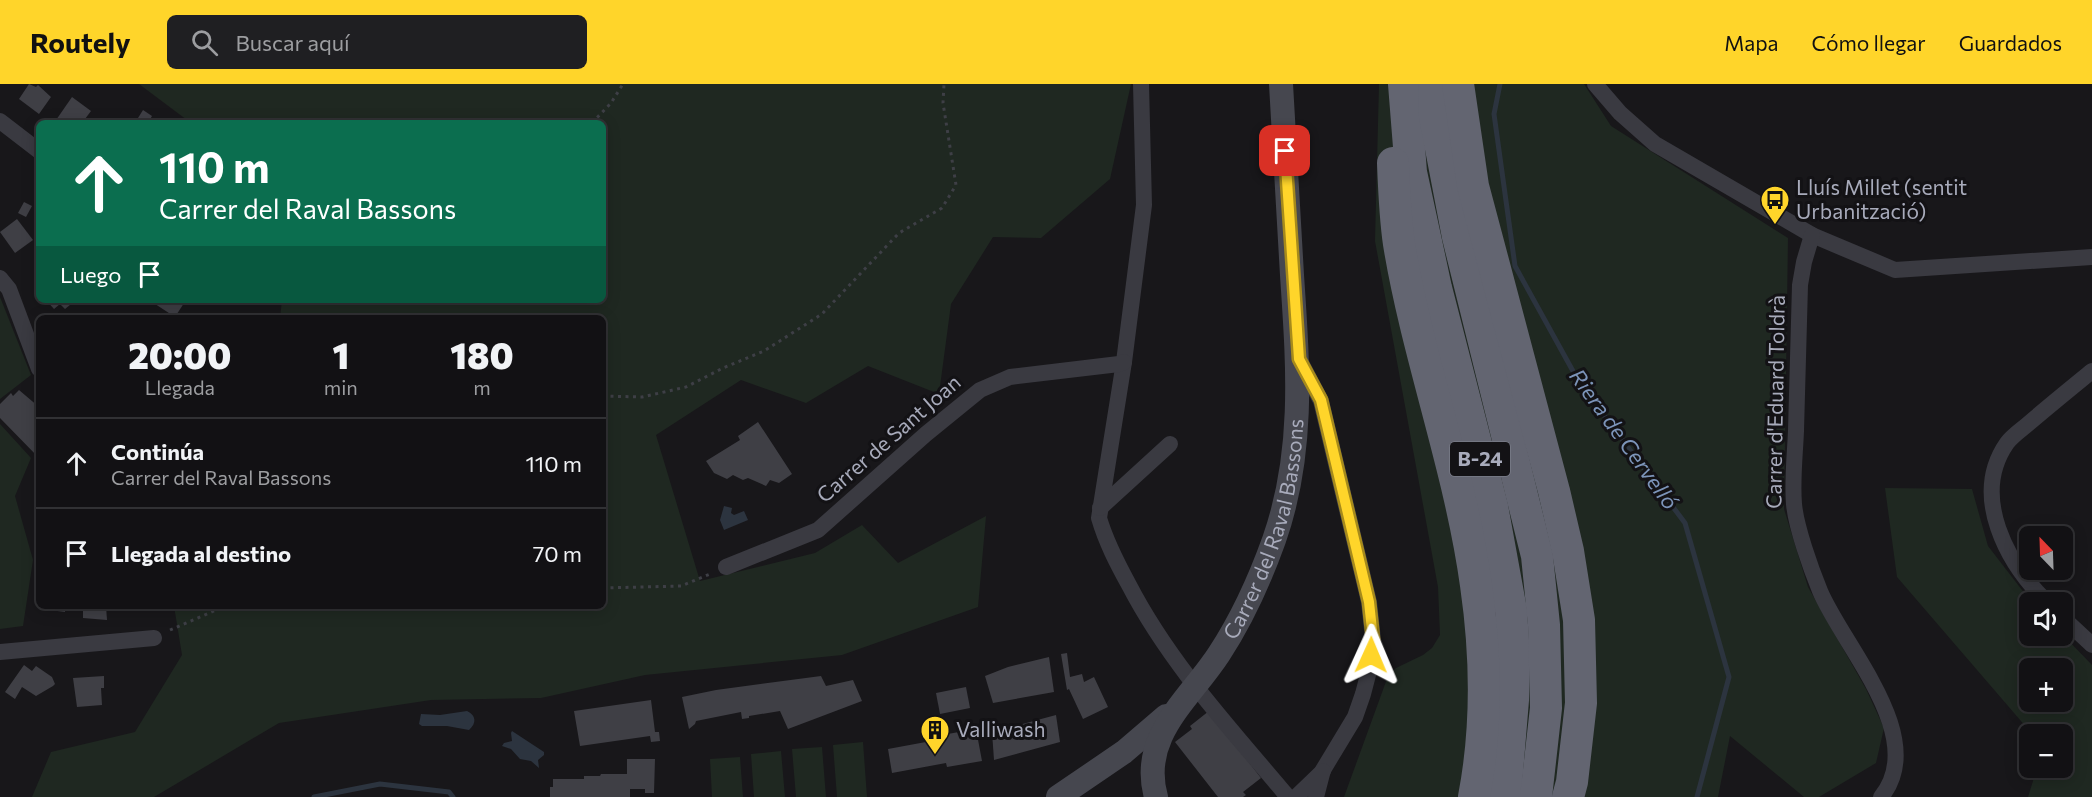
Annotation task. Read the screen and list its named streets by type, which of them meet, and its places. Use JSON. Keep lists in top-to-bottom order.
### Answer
{
  "streets": {
    "highway": ["B-24"],
    "street": ["Carrer d'Eduard Toldrà", "Carrer de Sant Joan", "Carrer del Raval Bassons"]
  },
  "water": ["Riera de Cervelló"],
  "places": {
    "bus stop": ["Lluís Millet (sentit Urbanització)"],
    "building": ["Valliwash"]
  },
  "north": "top left",
  "page": {
    "header": "Routely",
    "search": "Buscar aquí",
    "nav": ["Mapa", "Cómo llegar", "Guardados"],
    "turn": ["110 m", "Carrer del Raval Bassons"],
    "then": "Luego",
    "eta": [
      "20:00",
      "Llegada",
      "1",
      "min",
      "180",
      "m"
    ],
    "list": [
      {
        "name": "Continúa",
        "note": "Carrer del Raval Bassons",
        "value": "110 m"
      },
      {
        "name": "Llegada al destino",
        "value": "70 m"
      }
    ],
    "map_buttons": ["+", "−"]
  }
}
